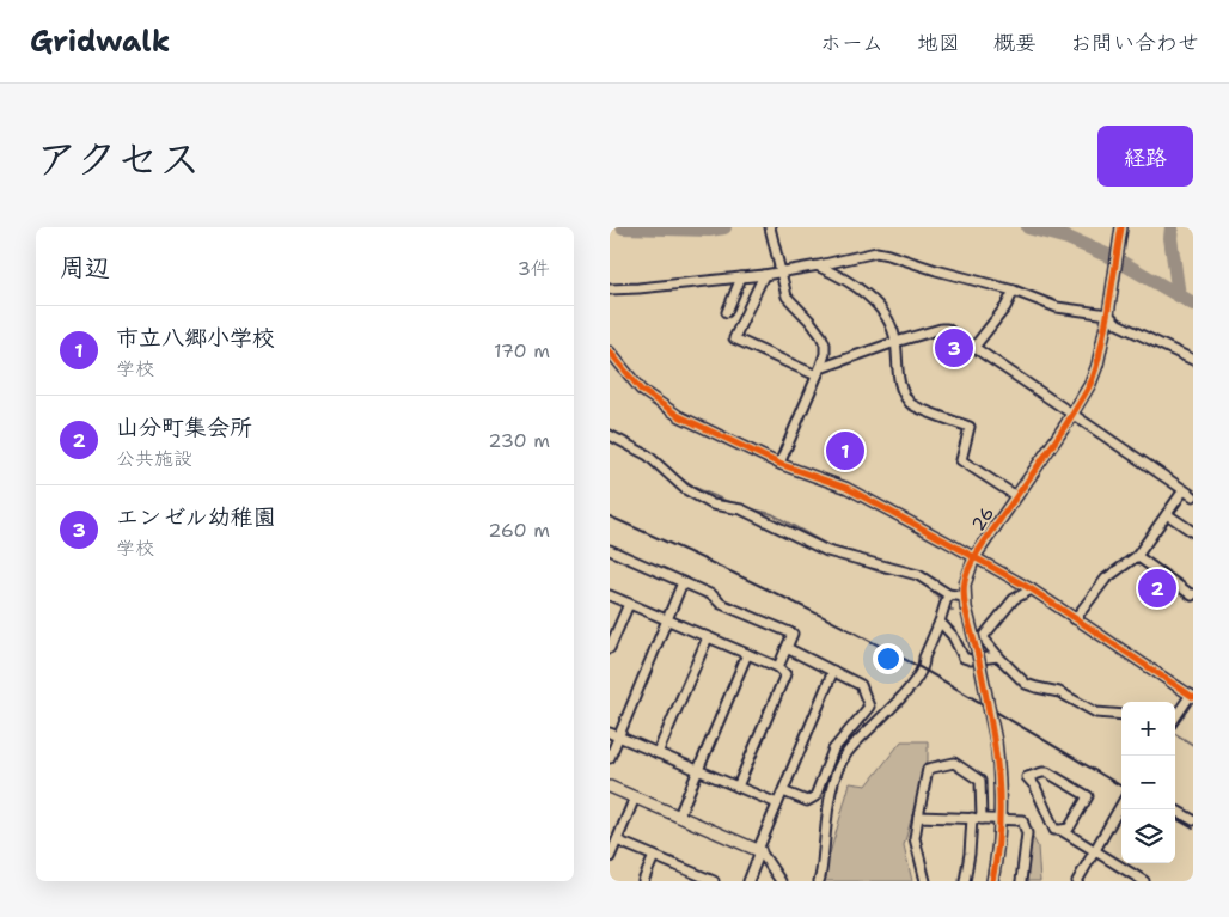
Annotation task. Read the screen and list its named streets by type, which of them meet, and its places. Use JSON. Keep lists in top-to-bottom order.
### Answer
{
  "streets": {
    "street": ["26"]
  },
  "page": {
    "header": "Gridwalk",
    "nav": [
      "ホーム",
      "地図",
      "概要",
      "お問い合わせ"
    ],
    "title": "アクセス",
    "buttons": "経路",
    "heading": ["周辺", "3件"],
    "list": [
      {
        "mark": "1",
        "name": "市立八郷小学校",
        "note": "学校",
        "value": "170 m"
      },
      {
        "mark": "2",
        "name": "山分町集会所",
        "note": "公共施設",
        "value": "230 m"
      },
      {
        "mark": "3",
        "name": "エンゼル幼稚園",
        "note": "学校",
        "value": "260 m"
      }
    ],
    "pins": ["3", "1", "2"],
    "map_buttons": ["+", "−"]
  }
}
